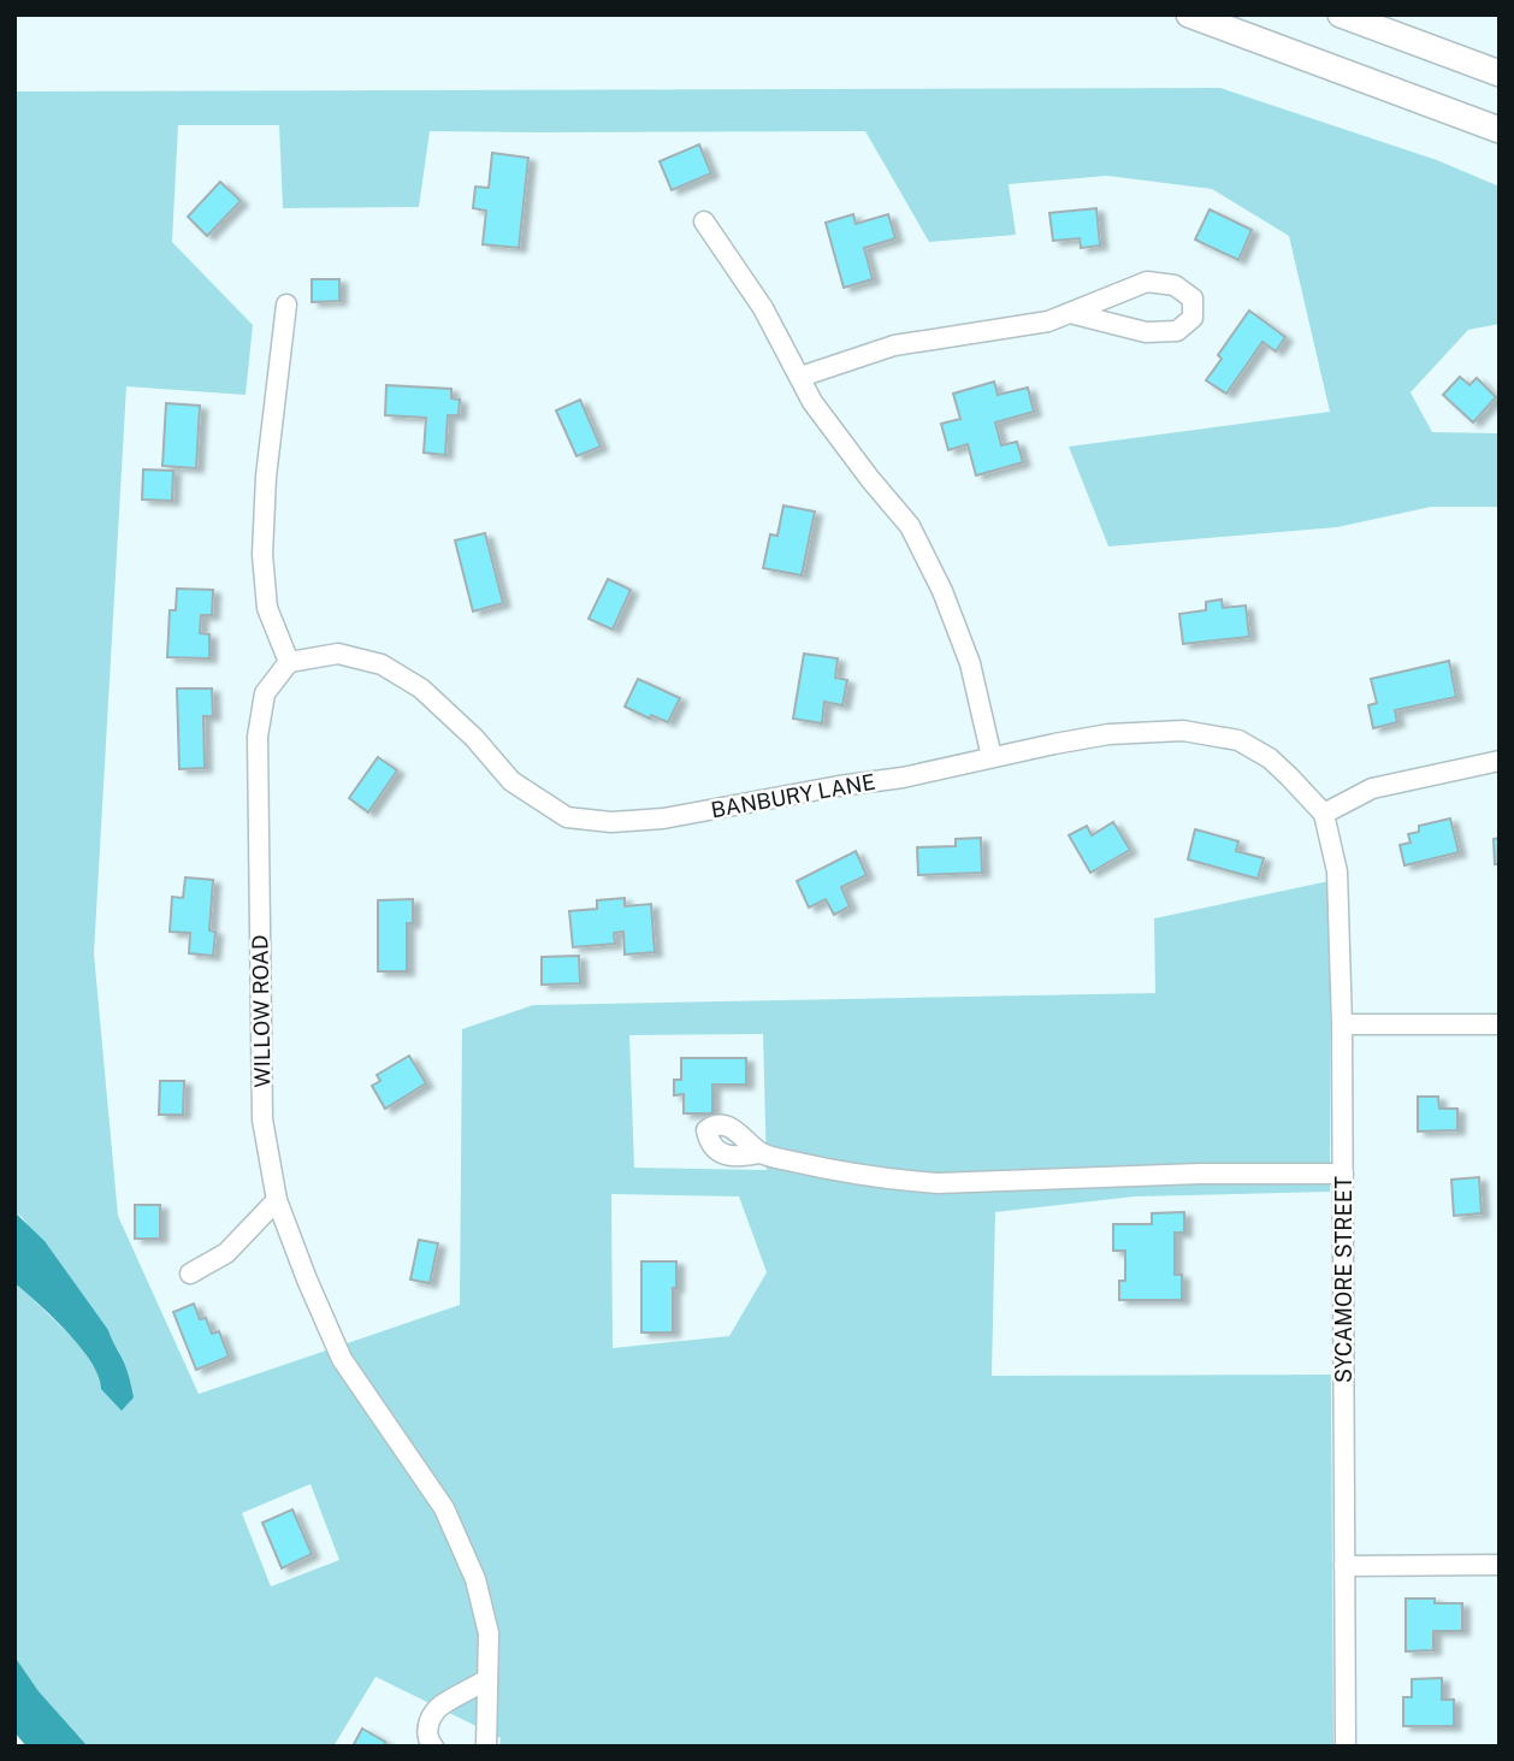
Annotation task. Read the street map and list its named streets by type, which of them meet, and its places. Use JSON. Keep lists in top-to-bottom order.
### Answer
{
  "streets": {
    "street": ["BANBURY LANE", "WILLOW ROAD", "SYCAMORE STREET"]
  },
  "crossings": [
    ["BANBURY LANE", "WILLOW ROAD"],
    ["BANBURY LANE", "SYCAMORE STREET"]
  ]
}
